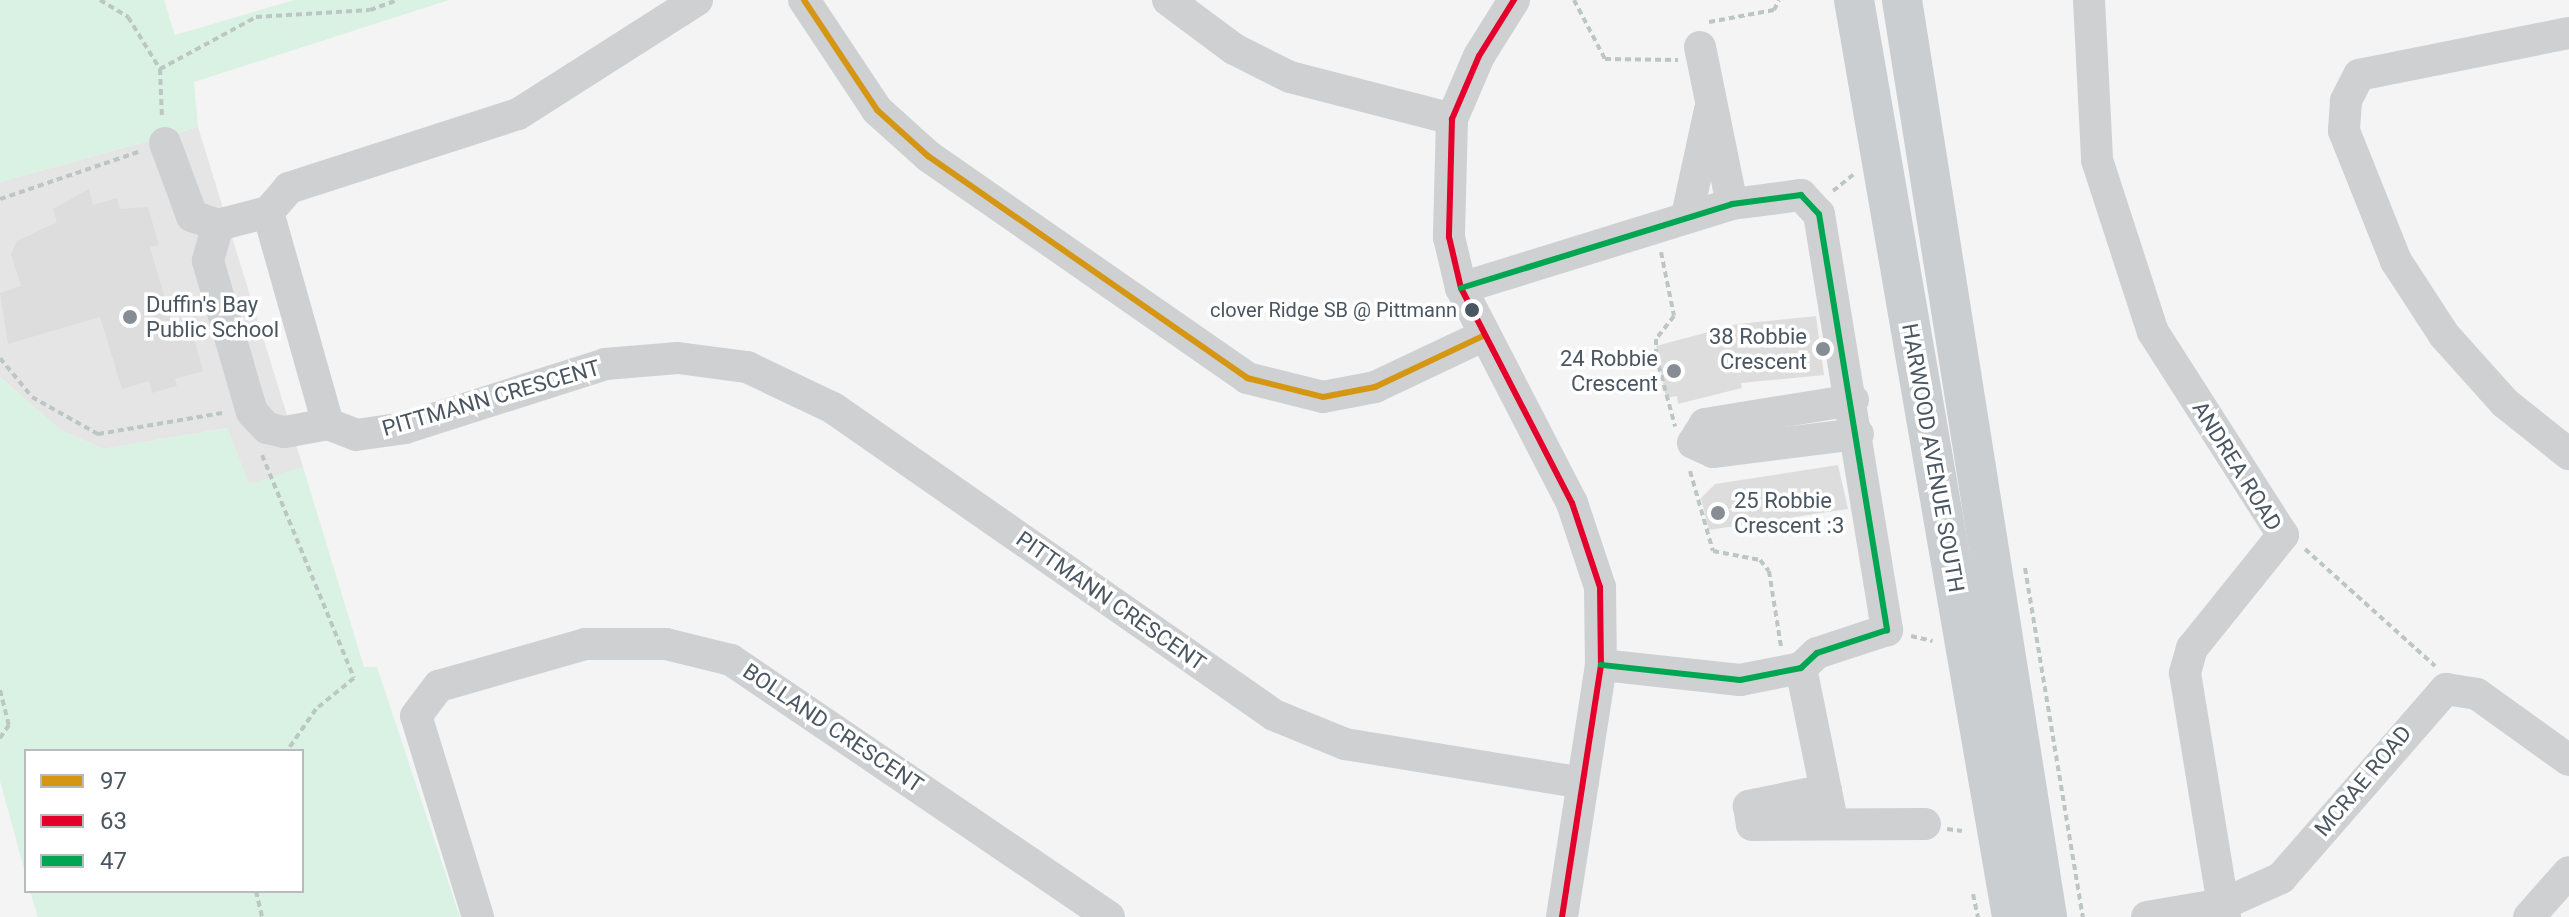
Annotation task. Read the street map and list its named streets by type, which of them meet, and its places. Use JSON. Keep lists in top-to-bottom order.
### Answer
{
  "streets": {
    "main road": ["HARWOOD AVENUE SOUTH"],
    "street": [
      "PITTMANN CRESCENT",
      "ANDREA ROAD",
      "BOLLAND CRESCENT",
      "MCRAE ROAD"
    ]
  },
  "crossings": [
    ["ANDREA ROAD", "MCRAE ROAD"]
  ],
  "places": [
    "clover Ridge SB @ Pittmann",
    "Duffin's Bay Public School",
    "38 Robbie Crescent",
    "24 Robbie Crescent",
    "25 Robbie Crescent :3"
  ],
  "lines": ["transit line 97", "transit line 63", "transit line 47"],
  "legend": ["97", "63", "47"]
}
